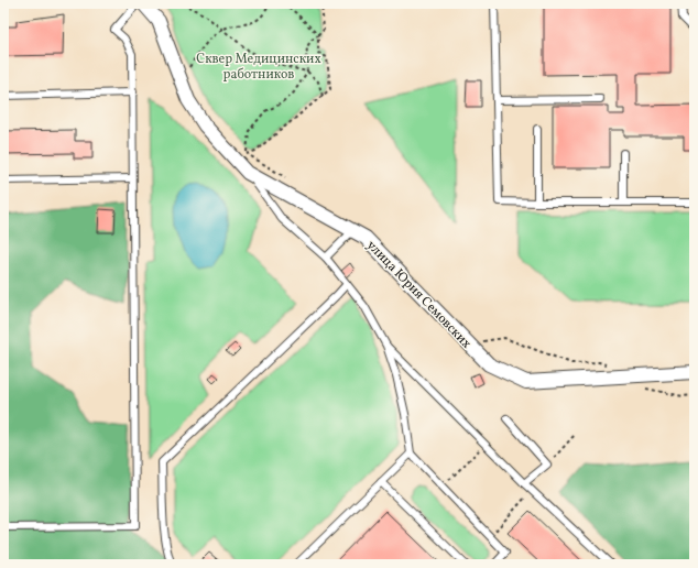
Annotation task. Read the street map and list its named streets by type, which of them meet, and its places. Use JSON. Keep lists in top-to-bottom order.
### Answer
{
  "streets": {
    "street": ["улица Юрия Семовских"]
  },
  "parks": ["Сквер Медицинских работников"]
}
